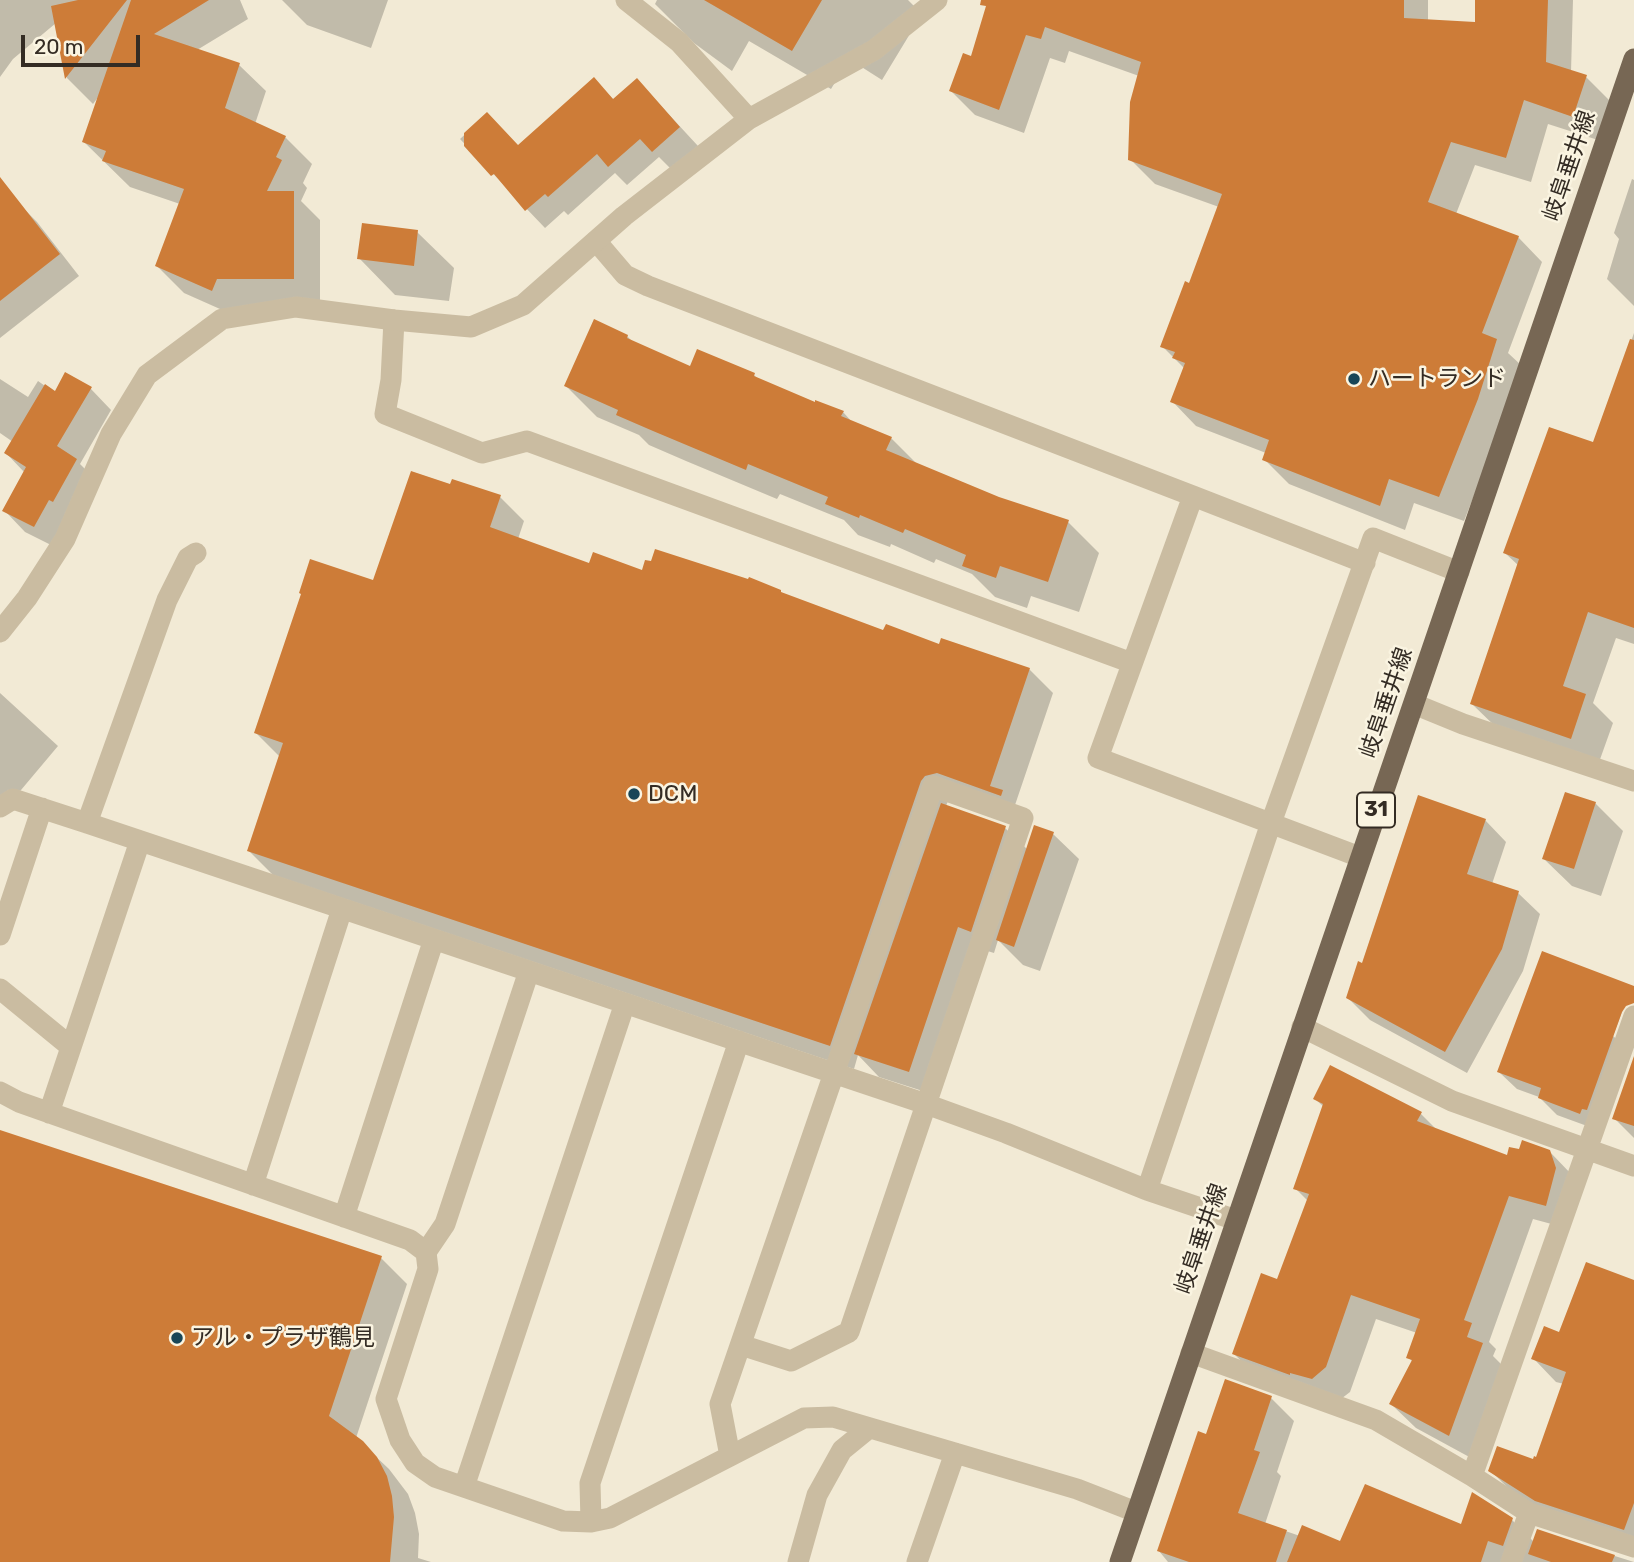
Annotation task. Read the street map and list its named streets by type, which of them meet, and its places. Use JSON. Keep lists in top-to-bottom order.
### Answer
{
  "streets": {
    "main road": ["岐阜垂井線", "31"]
  },
  "places": ["ハートランド", "DCM", "アル・プラザ鶴見"],
  "scale_bar": "20 m"
}
